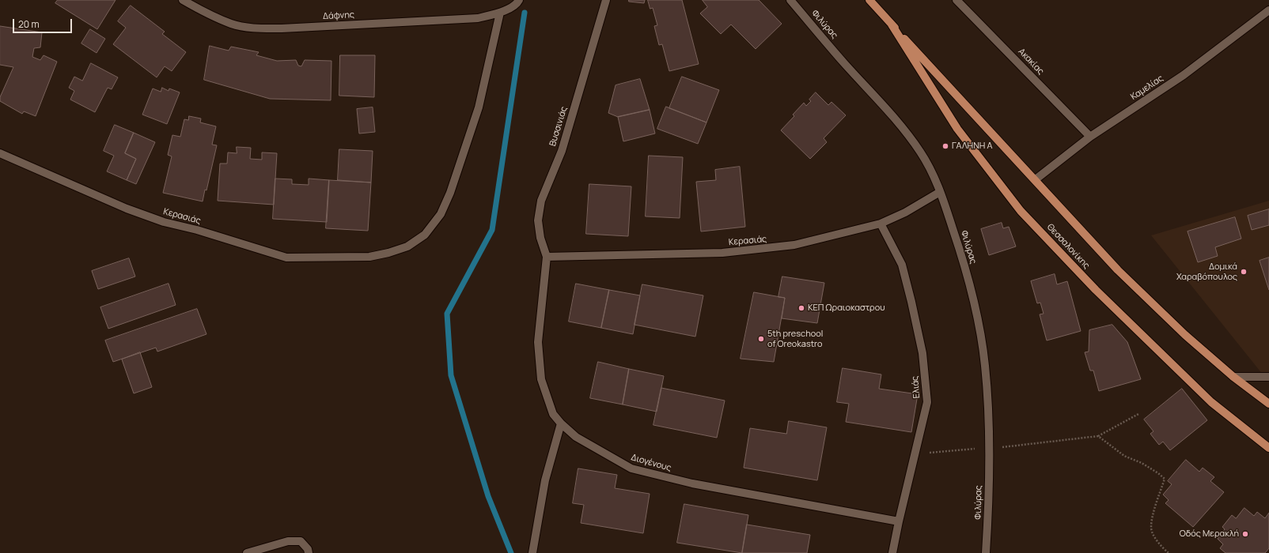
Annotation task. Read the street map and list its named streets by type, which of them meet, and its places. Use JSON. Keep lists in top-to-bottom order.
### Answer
{
  "streets": {
    "main road": ["Θεσσαλονίκης"],
    "street": [
      "Δάφνης",
      "Φιλύρας",
      "Ακακίας",
      "Καμελίας",
      "Βυσσινιάς",
      "Κερασιάς",
      "Ελιάς",
      "Διογένους"
    ]
  },
  "crossings": [
    ["Δάφνης", "Κερασιάς"],
    ["Φιλύρας", "Κερασιάς"],
    ["Ακακίας", "Καμελίας"],
    ["Καμελίας", "Θεσσαλονίκης"],
    ["Βυσσινιάς", "Κερασιάς"],
    ["Βυσσινιάς", "Διογένους"],
    ["Κερασιάς", "Ελιάς"],
    ["Κερασιάς", "Διογένους"],
    ["Ελιάς", "Διογένους"]
  ],
  "places": [
    "ΓΑΛΗΝΗ Α",
    "Δομικά Χαραβόπουλος",
    "ΚΕΠ Ωραιοκαστρου",
    "5th preschool of Oreokastro",
    "Οδός Μερακλή"
  ],
  "scale_bar": "20 m"
}
